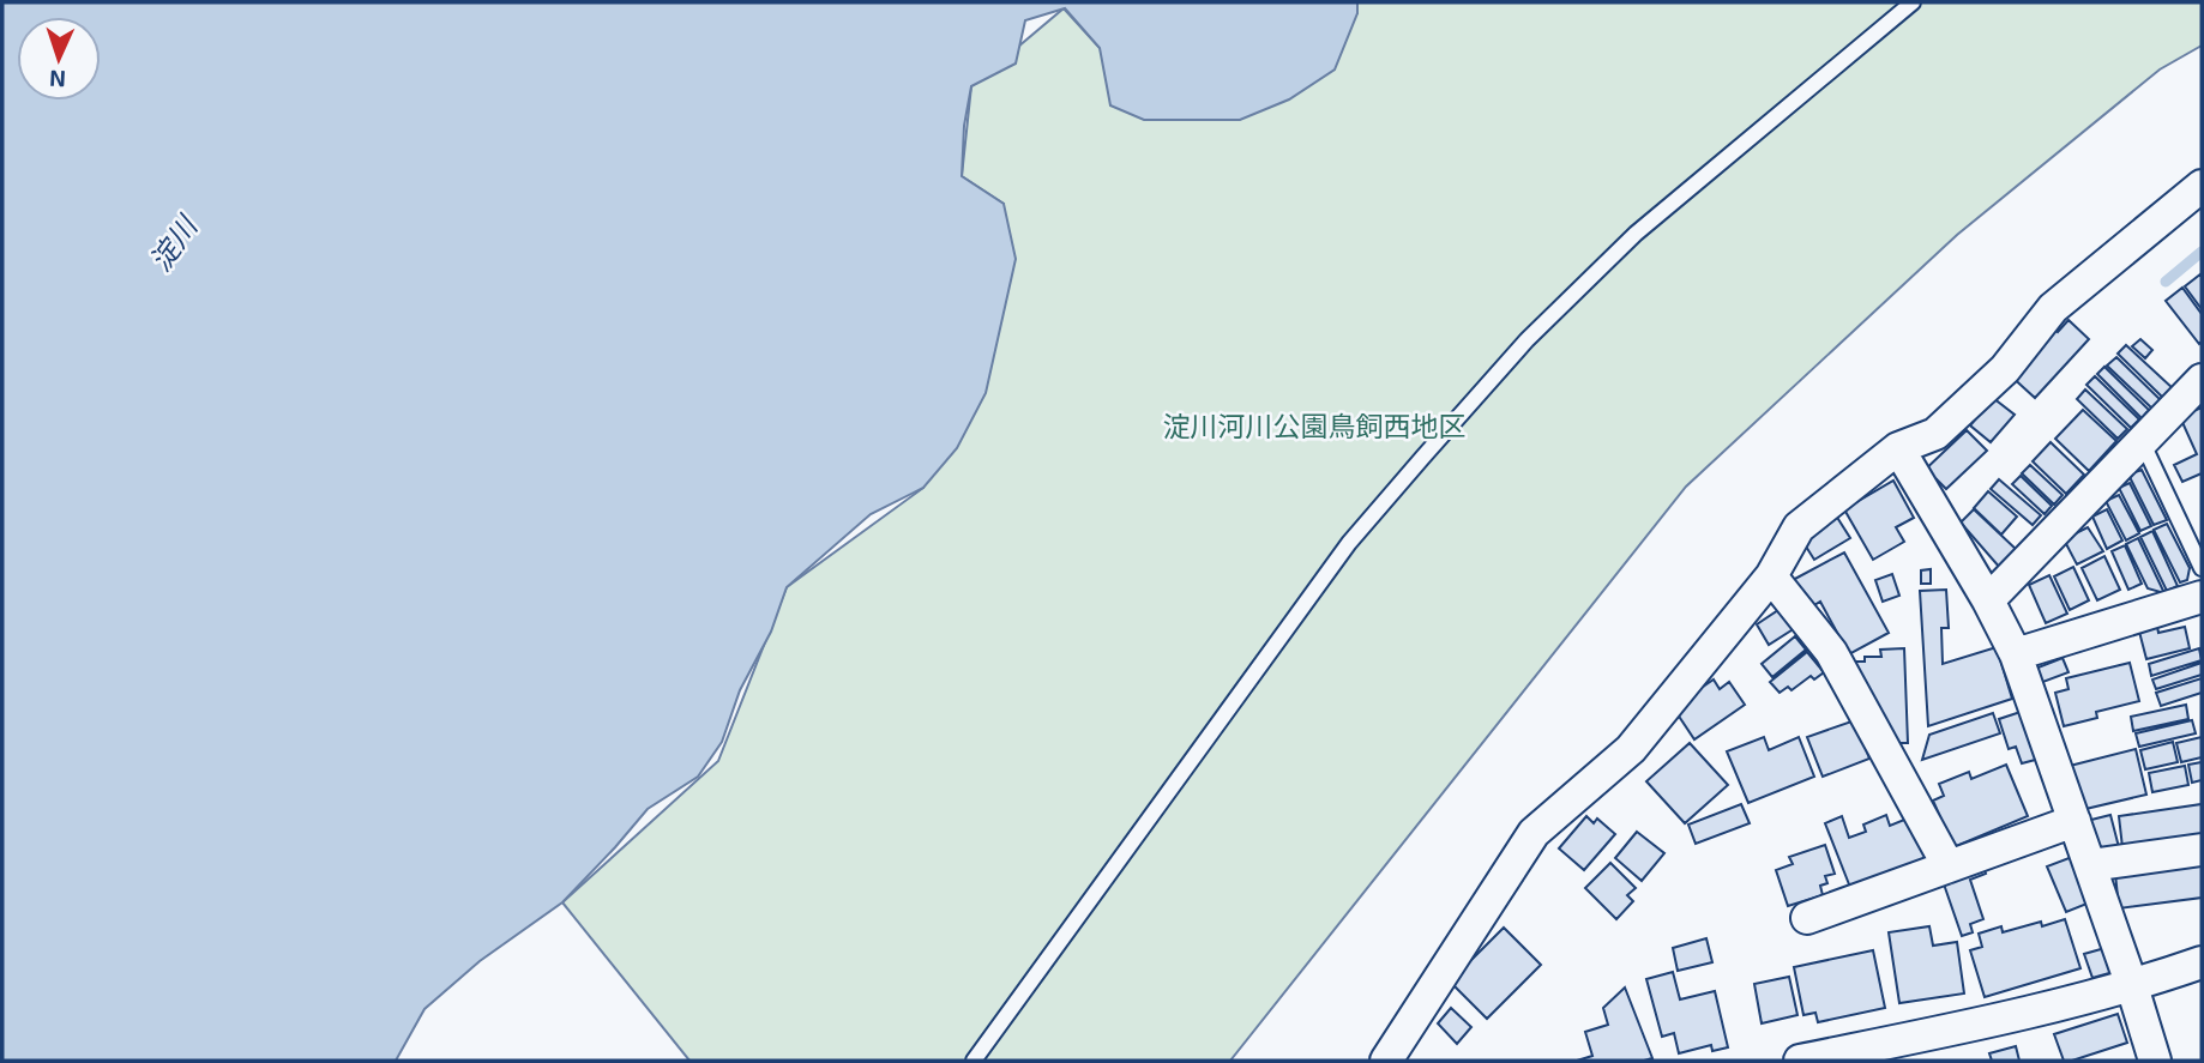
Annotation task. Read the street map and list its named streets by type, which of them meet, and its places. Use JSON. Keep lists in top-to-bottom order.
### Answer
{
  "water": ["淀川"],
  "parks": ["淀川河川公園鳥飼西地区"],
  "north": "bottom"
}
